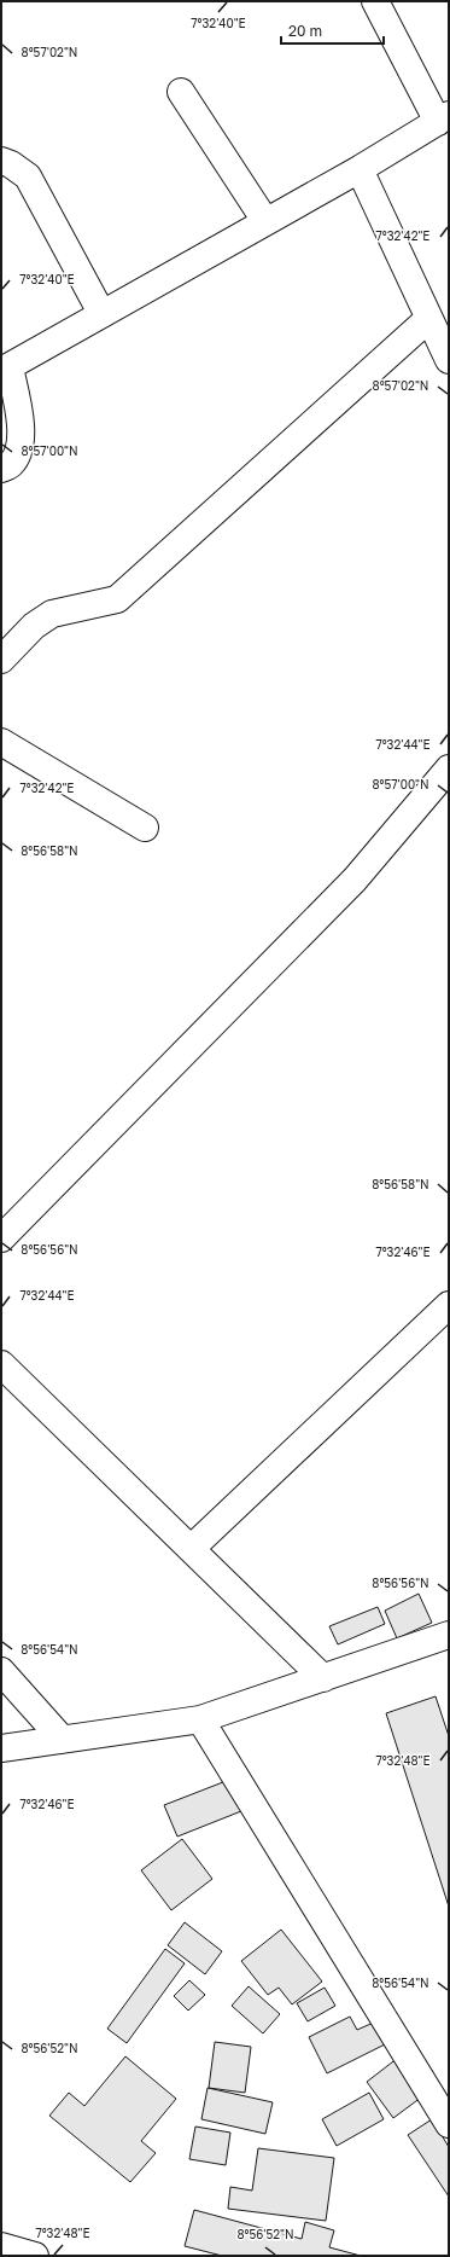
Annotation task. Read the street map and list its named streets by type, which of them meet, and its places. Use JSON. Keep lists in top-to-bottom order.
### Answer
{
  "scale_bar": "20 m",
  "coordinates": [
    "7°32'40\"E",
    "8°57'02\"N",
    "7°32'42\"E",
    "8°57'00\"N",
    "7°32'44\"E",
    "8°56'58\"N",
    "8°56'56\"N",
    "7°32'46\"E",
    "8°56'54\"N",
    "7°32'48\"E",
    "8°56'52\"N"
  ]
}
